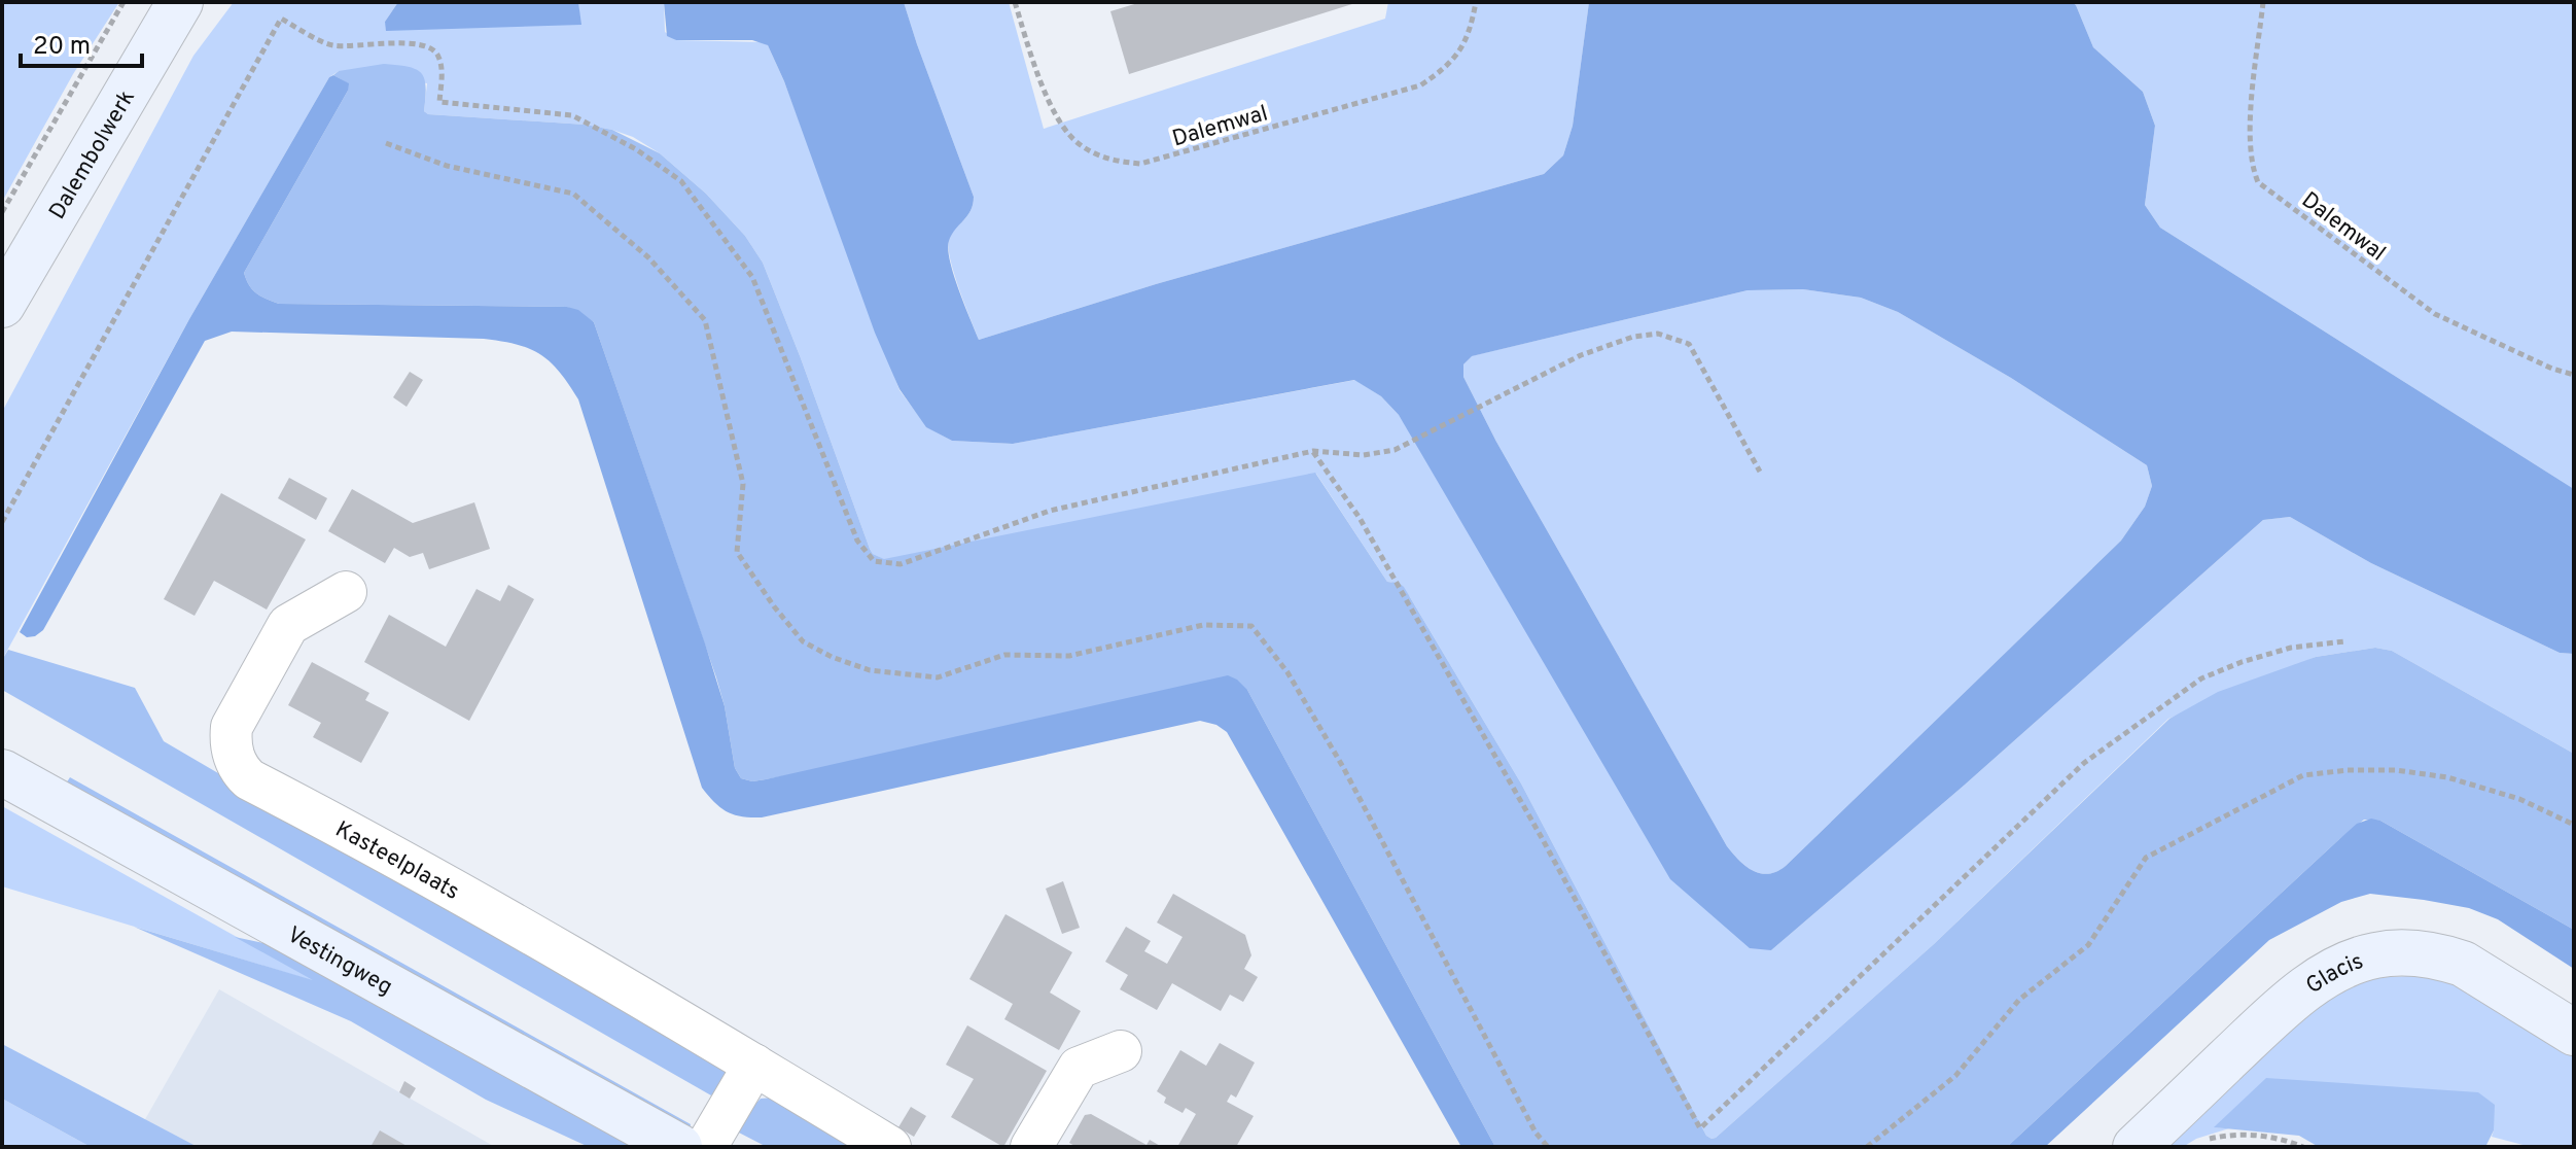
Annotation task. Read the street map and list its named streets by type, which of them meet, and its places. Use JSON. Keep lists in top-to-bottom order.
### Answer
{
  "streets": {
    "street": [
      "Dalembolwerk",
      "Kasteelplaats",
      "Vestingweg",
      "Glacis"
    ],
    "path": ["Dalemwal"]
  },
  "scale_bar": "20 m"
}
